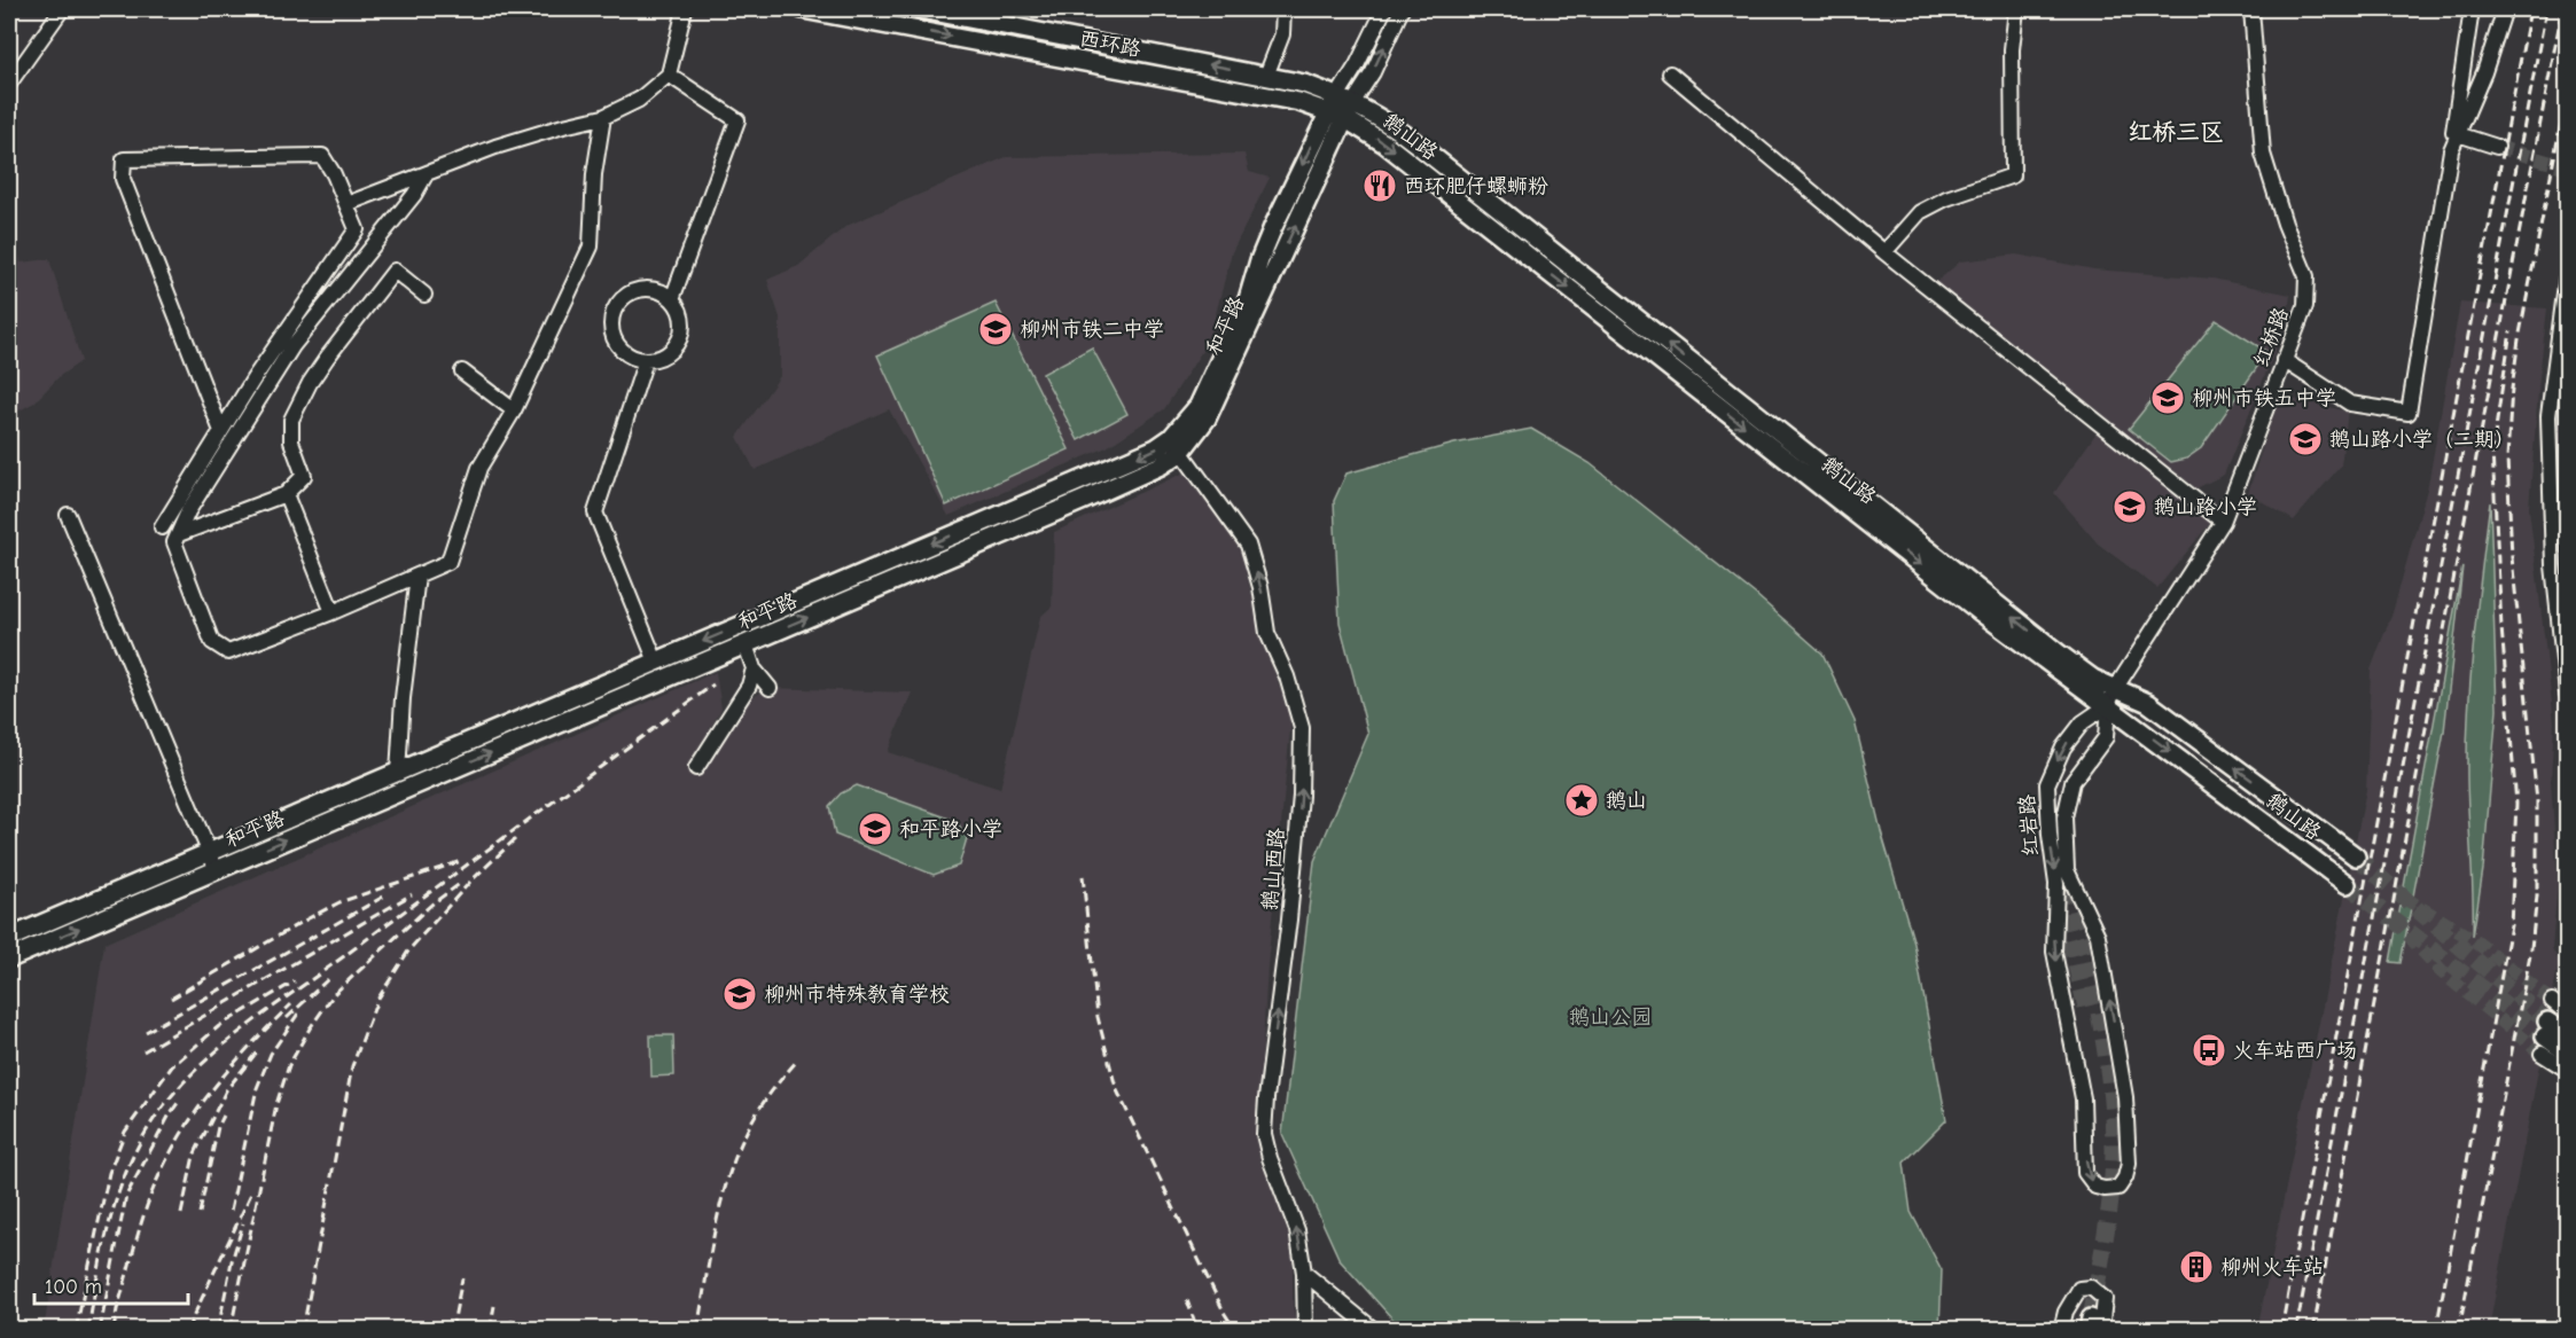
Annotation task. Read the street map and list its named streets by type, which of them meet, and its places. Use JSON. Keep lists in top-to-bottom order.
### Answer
{
  "streets": {
    "main road": ["西环路", "鹅山路", "和平路"],
    "street": ["红桥路", "红岩路", "鹅山西路"]
  },
  "crossings": [
    ["西环路", "鹅山路"],
    ["西环路", "和平路"],
    ["鹅山路", "和平路"],
    ["鹅山路", "红桥路"],
    ["鹅山路", "红岩路"],
    ["和平路", "鹅山西路"],
    ["红桥路", "红岩路"]
  ],
  "one_way": ["鹅山西路"],
  "districts": ["红桥三区"],
  "parks": ["鹅山公园"],
  "places": {
    "restaurant": ["西环肥仔螺蛳粉"],
    "school or university": [
      "柳州市铁二中学",
      "柳州市铁五中学",
      "鹅山路小学（二期）",
      "鹅山路小学",
      "和平路小学",
      "柳州市特殊教育学校"
    ],
    "place": ["鹅山"],
    "bus stop": ["火车站西广场"],
    "building": ["柳州火车站"]
  },
  "scale_bar": "100 m"
}
